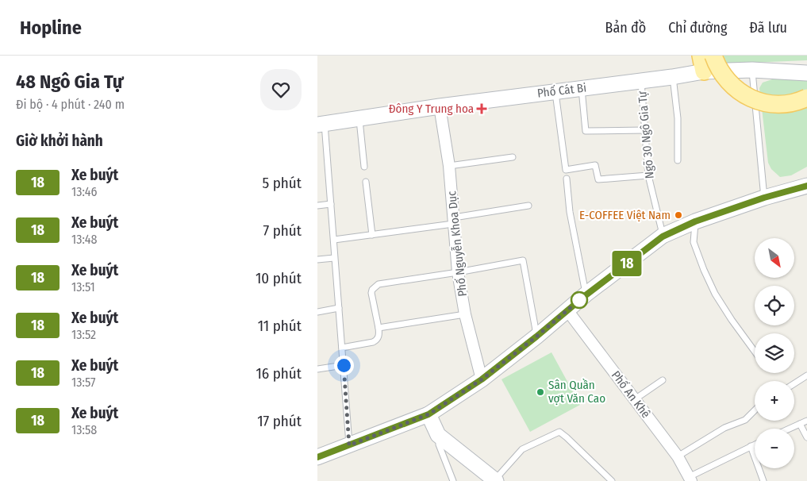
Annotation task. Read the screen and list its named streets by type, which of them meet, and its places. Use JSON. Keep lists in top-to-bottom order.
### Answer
{
  "streets": {
    "street": ["Phố Cát Bi", "Phố Nguyễn Khoa Dục", "Phố An Khê"],
    "lane": ["Ngõ 30 Ngô Gia Tự"]
  },
  "crossings": [
    ["Phố Cát Bi", "Ngõ 30 Ngô Gia Tự"],
    ["Phố Cát Bi", "Phố Nguyễn Khoa Dục"]
  ],
  "places": {
    "health": ["Đông Y Trung hoa"],
    "other": ["E-COFFEE Việt Nam", "Sân Quần vợt Văn Cao"]
  },
  "lines": ["bus line 18"],
  "north": "bottom right",
  "page": {
    "header": "Hopline",
    "nav": ["Bản đồ", "Chỉ đường", "Đã lưu"],
    "heading": [
      ["48 Ngô Gia Tự", "Đi bộ · 4 phút · 240 m"],
      "Giờ khởi hành"
    ],
    "on_map": "18",
    "list": [
      {
        "mark": "18",
        "name": "Xe buýt",
        "note": "13:46",
        "value": "5 phút"
      },
      {
        "mark": "18",
        "name": "Xe buýt",
        "note": "13:48",
        "value": "7 phút"
      },
      {
        "mark": "18",
        "name": "Xe buýt",
        "note": "13:51",
        "value": "10 phút"
      },
      {
        "mark": "18",
        "name": "Xe buýt",
        "note": "13:52",
        "value": "11 phút"
      },
      {
        "mark": "18",
        "name": "Xe buýt",
        "note": "13:57",
        "value": "16 phút"
      },
      {
        "mark": "18",
        "name": "Xe buýt",
        "note": "13:58",
        "value": "17 phút"
      }
    ],
    "map_buttons": ["+", "−"]
  }
}
